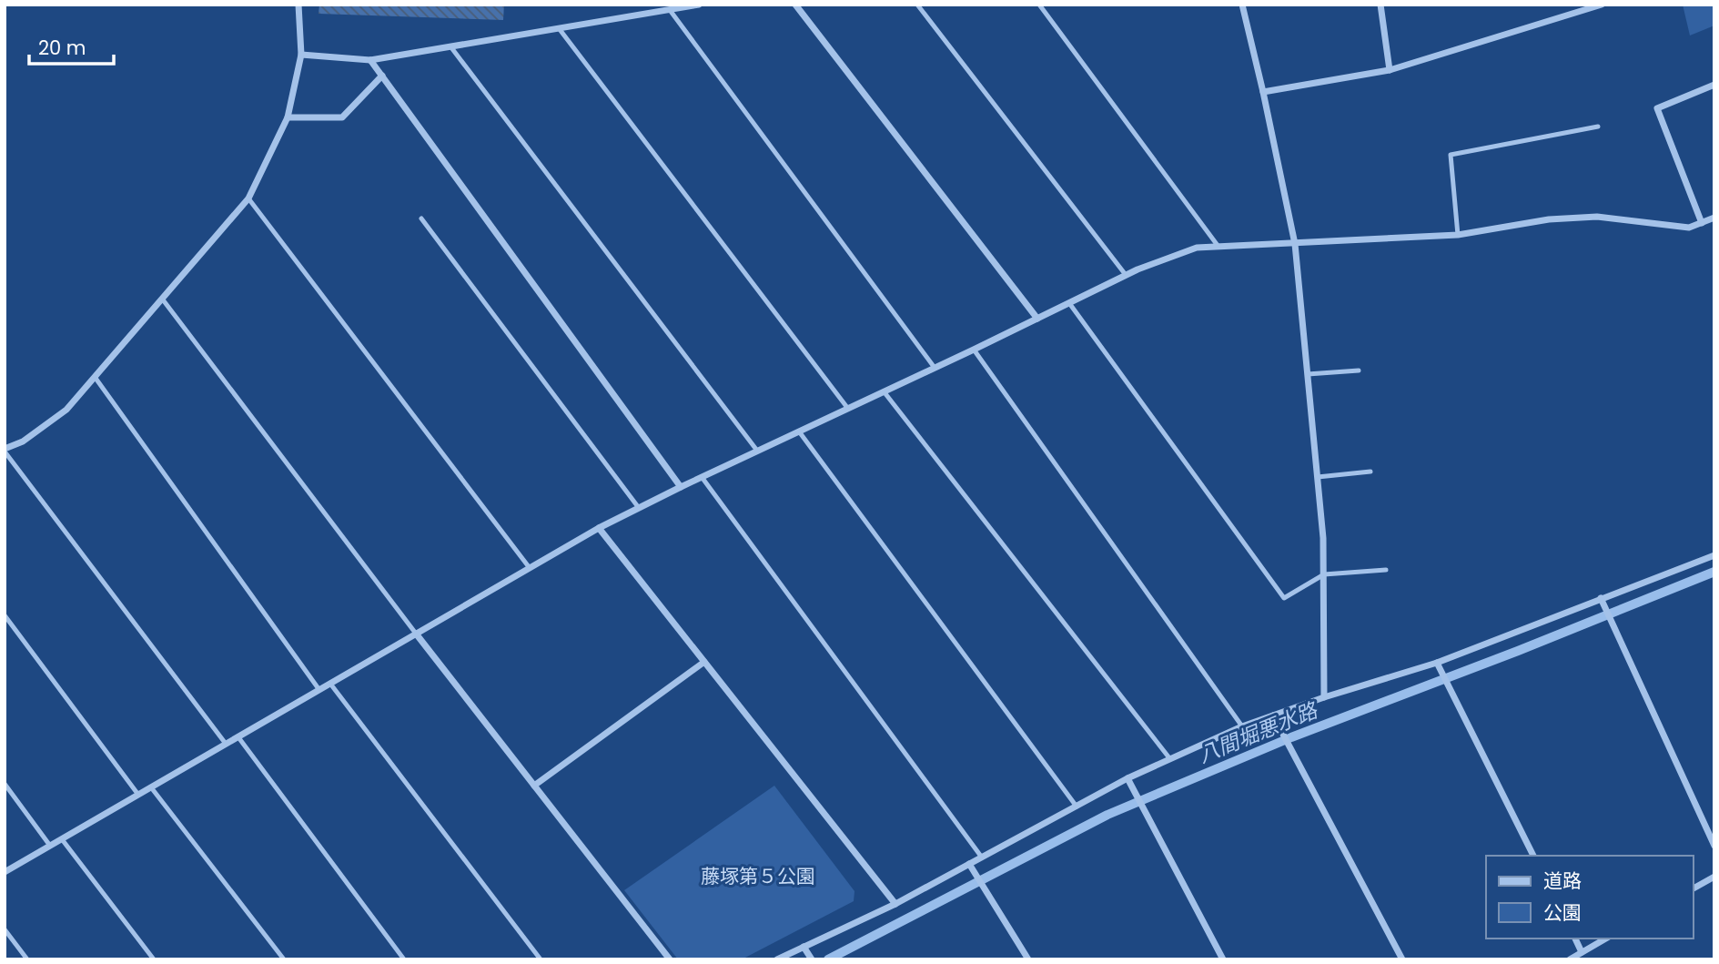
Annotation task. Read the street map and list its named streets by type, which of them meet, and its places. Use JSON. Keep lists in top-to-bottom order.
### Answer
{
  "water": ["八間堀悪水路"],
  "parks": ["藤塚第５公園"],
  "legend": ["道路", "公園"],
  "scale_bar": "20 m"
}
